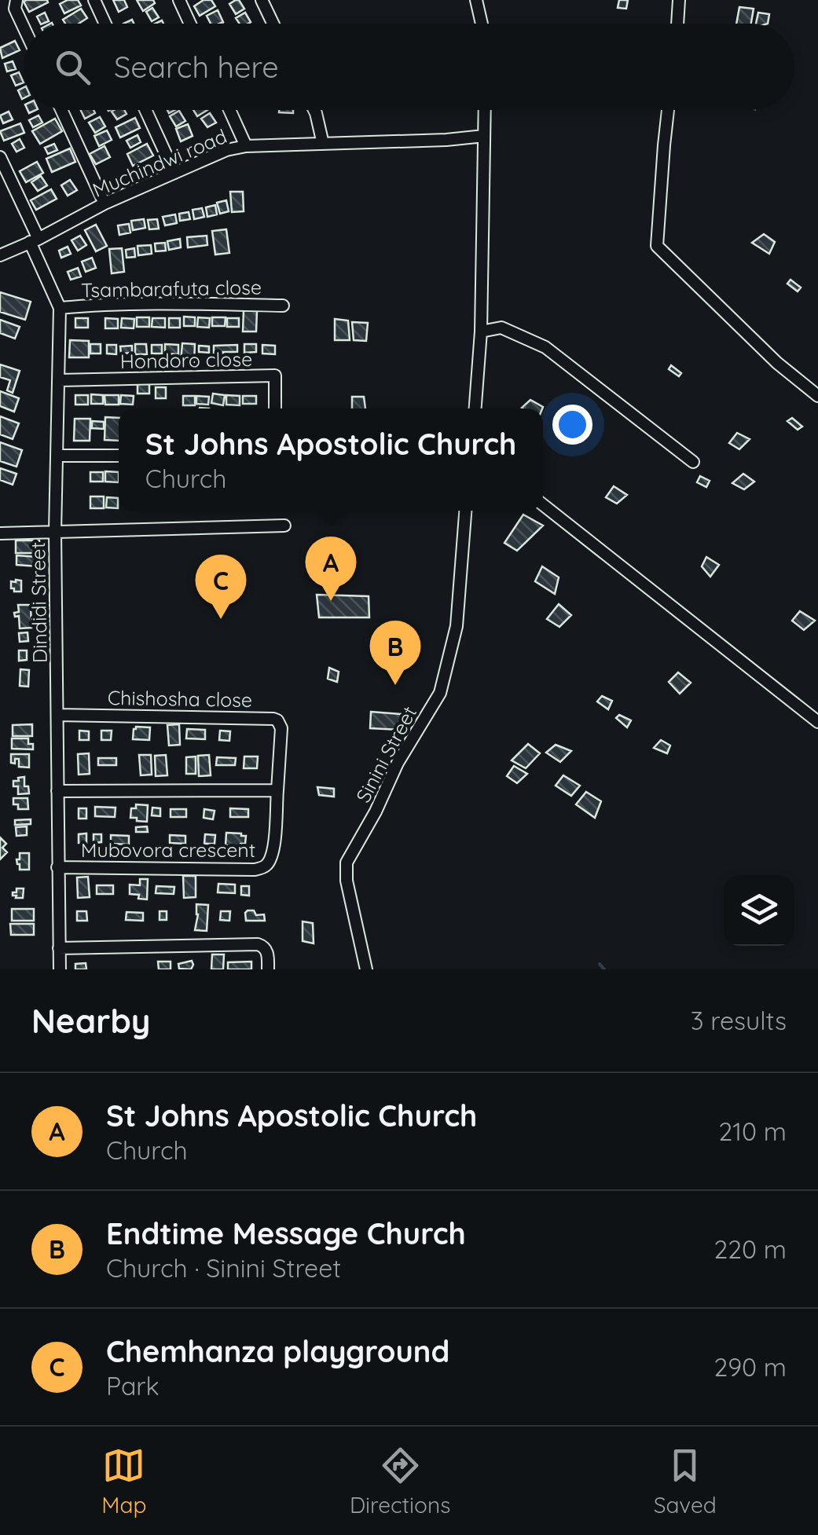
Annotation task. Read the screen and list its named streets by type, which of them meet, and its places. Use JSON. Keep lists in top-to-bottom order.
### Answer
{
  "streets": {
    "street": [
      "Muchindwi road",
      "Tsambarafuta close",
      "Hondoro close",
      "Dindidi Street",
      "Chishosha close",
      "Sinini Street",
      "Mubovora crescent"
    ]
  },
  "crossings": [
    ["Muchindwi road", "Dindidi Street"],
    ["Tsambarafuta close", "Dindidi Street"],
    ["Hondoro close", "Dindidi Street"],
    ["Dindidi Street", "Chishosha close"],
    ["Dindidi Street", "Mubovora crescent"],
    ["Chishosha close", "Mubovora crescent"]
  ],
  "page": {
    "search": "Search here",
    "popup": ["St Johns Apostolic Church", "Church"],
    "pins": ["A", "C", "B"],
    "heading": ["Nearby", "3 results"],
    "list": [
      {
        "mark": "A",
        "name": "St Johns Apostolic Church",
        "note": "Church",
        "value": "210 m"
      },
      {
        "mark": "B",
        "name": "Endtime Message Church",
        "note": "Church · Sinini Street",
        "value": "220 m"
      },
      {
        "mark": "C",
        "name": "Chemhanza playground",
        "note": "Park",
        "value": "290 m"
      }
    ],
    "nav": ["Map", "Directions", "Saved"]
  }
}
